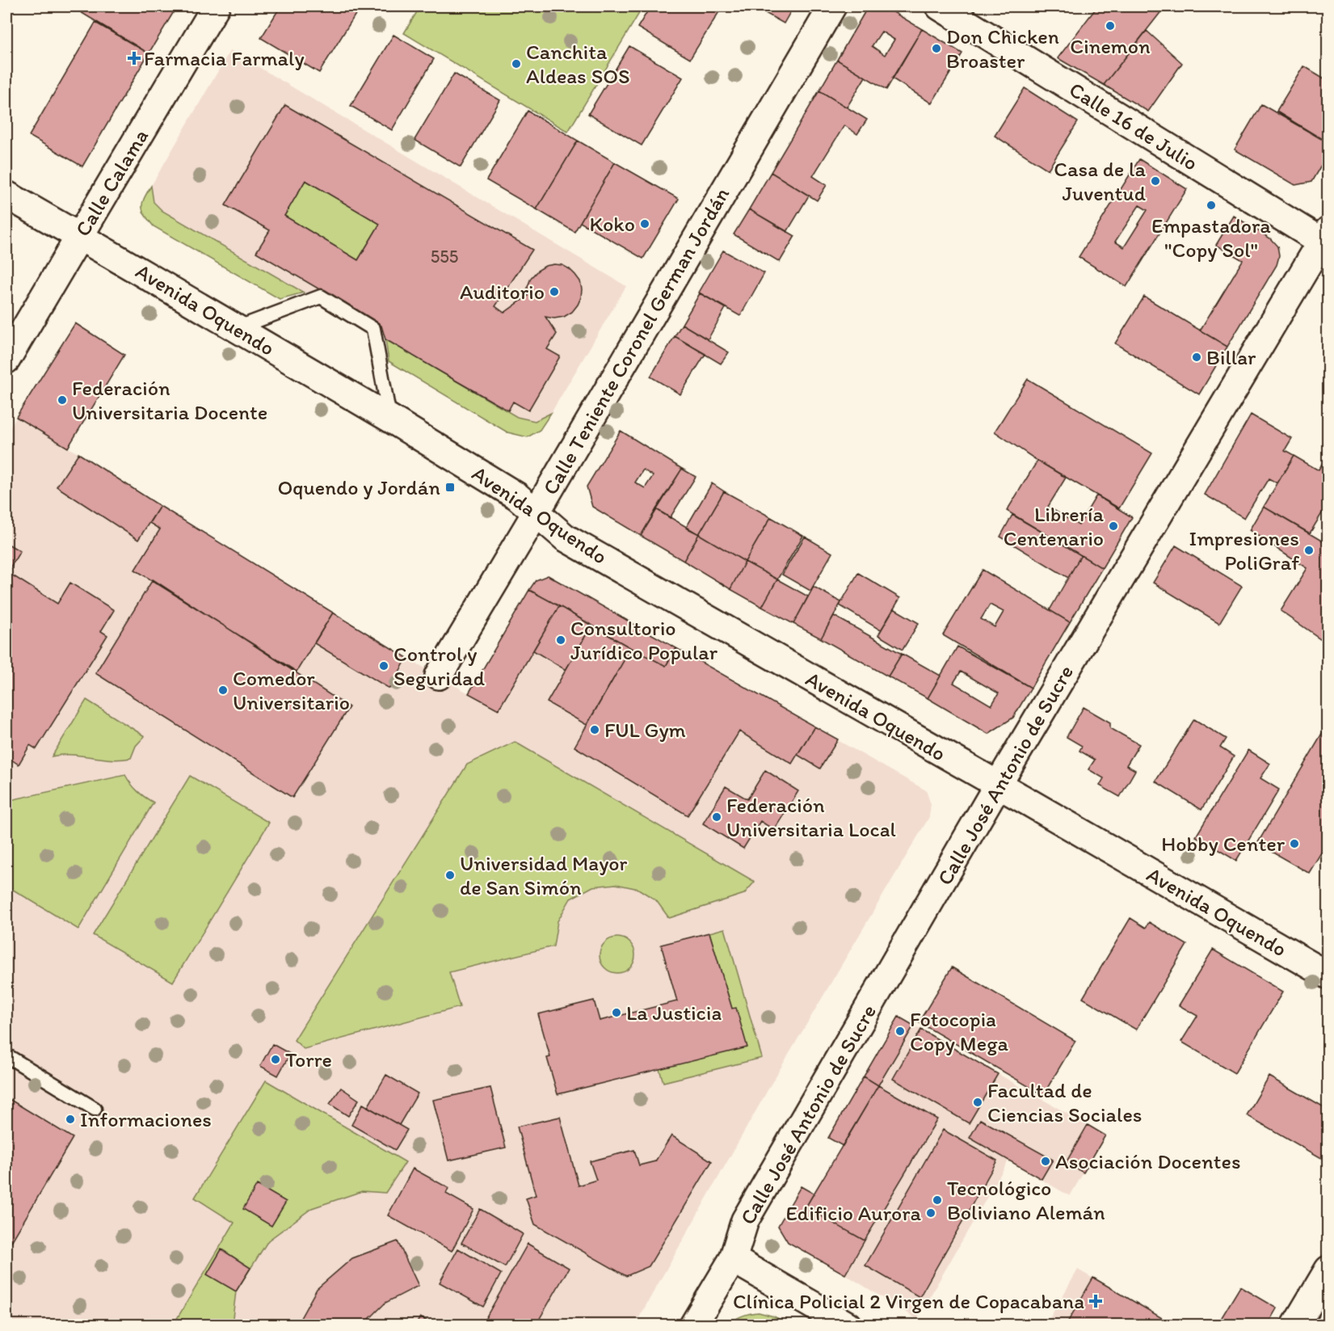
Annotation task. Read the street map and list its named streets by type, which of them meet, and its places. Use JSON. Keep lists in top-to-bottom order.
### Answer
{
  "streets": {
    "street": [
      "Calle 16 de Julio",
      "Calle Calama",
      "Avenida Oquendo",
      "Calle Teniente Coronel German Jordán",
      "Calle José Antonio de Sucre"
    ]
  },
  "crossings": [
    ["Calle 16 de Julio", "Calle José Antonio de Sucre"],
    ["Calle Calama", "Avenida Oquendo"],
    ["Avenida Oquendo", "Calle Teniente Coronel German Jordán"],
    ["Avenida Oquendo", "Calle José Antonio de Sucre"]
  ],
  "places": {
    "other": [
      "Cinemon",
      "Don Chicken Broaster",
      "Canchita Aldeas SOS",
      "Casa de la Juventud",
      "Empastadora \"Copy Sol\"",
      "Koko",
      "Auditorio",
      "Billar",
      "Federación Universitaria Docente",
      "Librería Centenario",
      "Impresiones PoliGraf",
      "Consultorio Jurídico Popular",
      "Control y Seguridad",
      "Comedor Universitario",
      "FUL Gym",
      "Federación Universitaria Local",
      "Hobby Center",
      "Universidad Mayor de San Simón",
      "La Justicia",
      "Fotocopia Copy Mega",
      "Torre",
      "Facultad de Ciencias Sociales",
      "Informaciones",
      "Asociación Docentes",
      "Tecnológico Boliviano Alemán",
      "Edificio Aurora"
    ],
    "health": ["Farmacia Farmaly", "Clínica Policial 2 Virgen de Copacabana"],
    "transit": ["Oquendo y Jordán"]
  },
  "house_numbers": ["555"]
}
